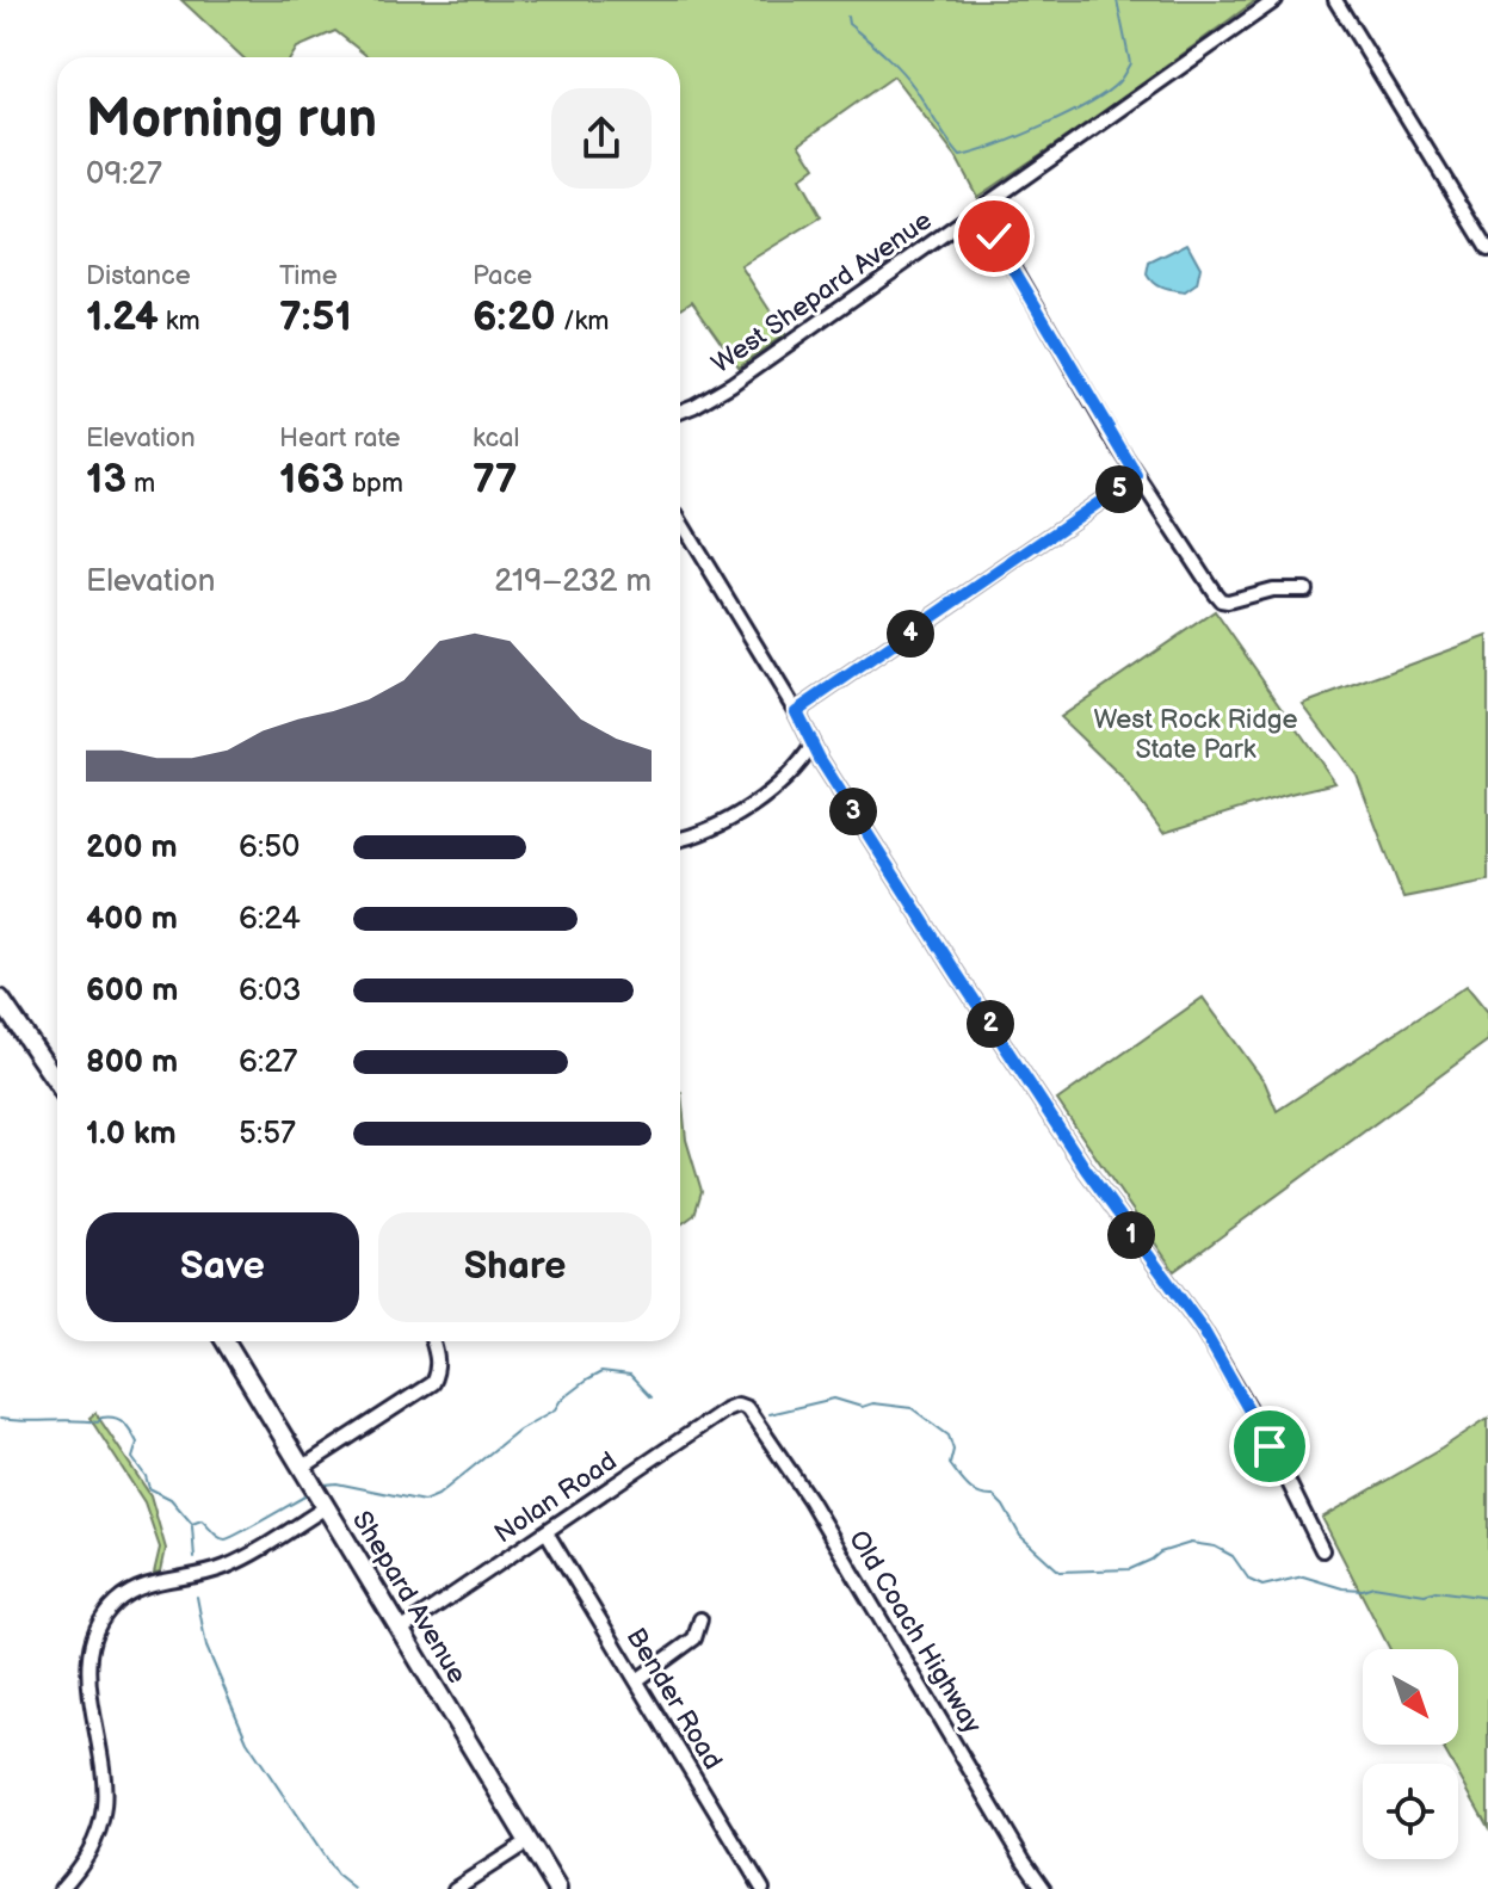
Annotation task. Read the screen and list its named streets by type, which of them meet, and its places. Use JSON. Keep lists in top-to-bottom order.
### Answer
{
  "streets": {
    "main road": ["Shepard Avenue"],
    "street": [
      "West Shepard Avenue",
      "Nolan Road",
      "Old Coach Highway",
      "Bender Road"
    ]
  },
  "crossings": [
    ["Nolan Road", "Shepard Avenue"],
    ["Nolan Road", "Old Coach Highway"],
    ["Nolan Road", "Bender Road"]
  ],
  "parks": ["West Rock Ridge State Park"],
  "north": "bottom right",
  "page": {
    "heading": ["Morning run", "09:27"],
    "stats": [
      ["Distance", "1.24 km"],
      ["Time", "7:51"],
      ["Pace", "6:20 /km"],
      ["Elevation", "13 m"],
      ["Heart rate", "163 bpm"],
      ["kcal", "77"]
    ],
    "pins": [
      "5",
      "4",
      "3",
      "2",
      "1"
    ],
    "chart": ["Elevation", "219–232 m"],
    "list": [
      {
        "name": "200 m",
        "note": "6:50"
      },
      {
        "name": "400 m",
        "note": "6:24"
      },
      {
        "name": "600 m",
        "note": "6:03"
      },
      {
        "name": "800 m",
        "note": "6:27"
      },
      {
        "name": "1.0 km",
        "note": "5:57"
      }
    ],
    "buttons": ["Save", "Share"]
  }
}
